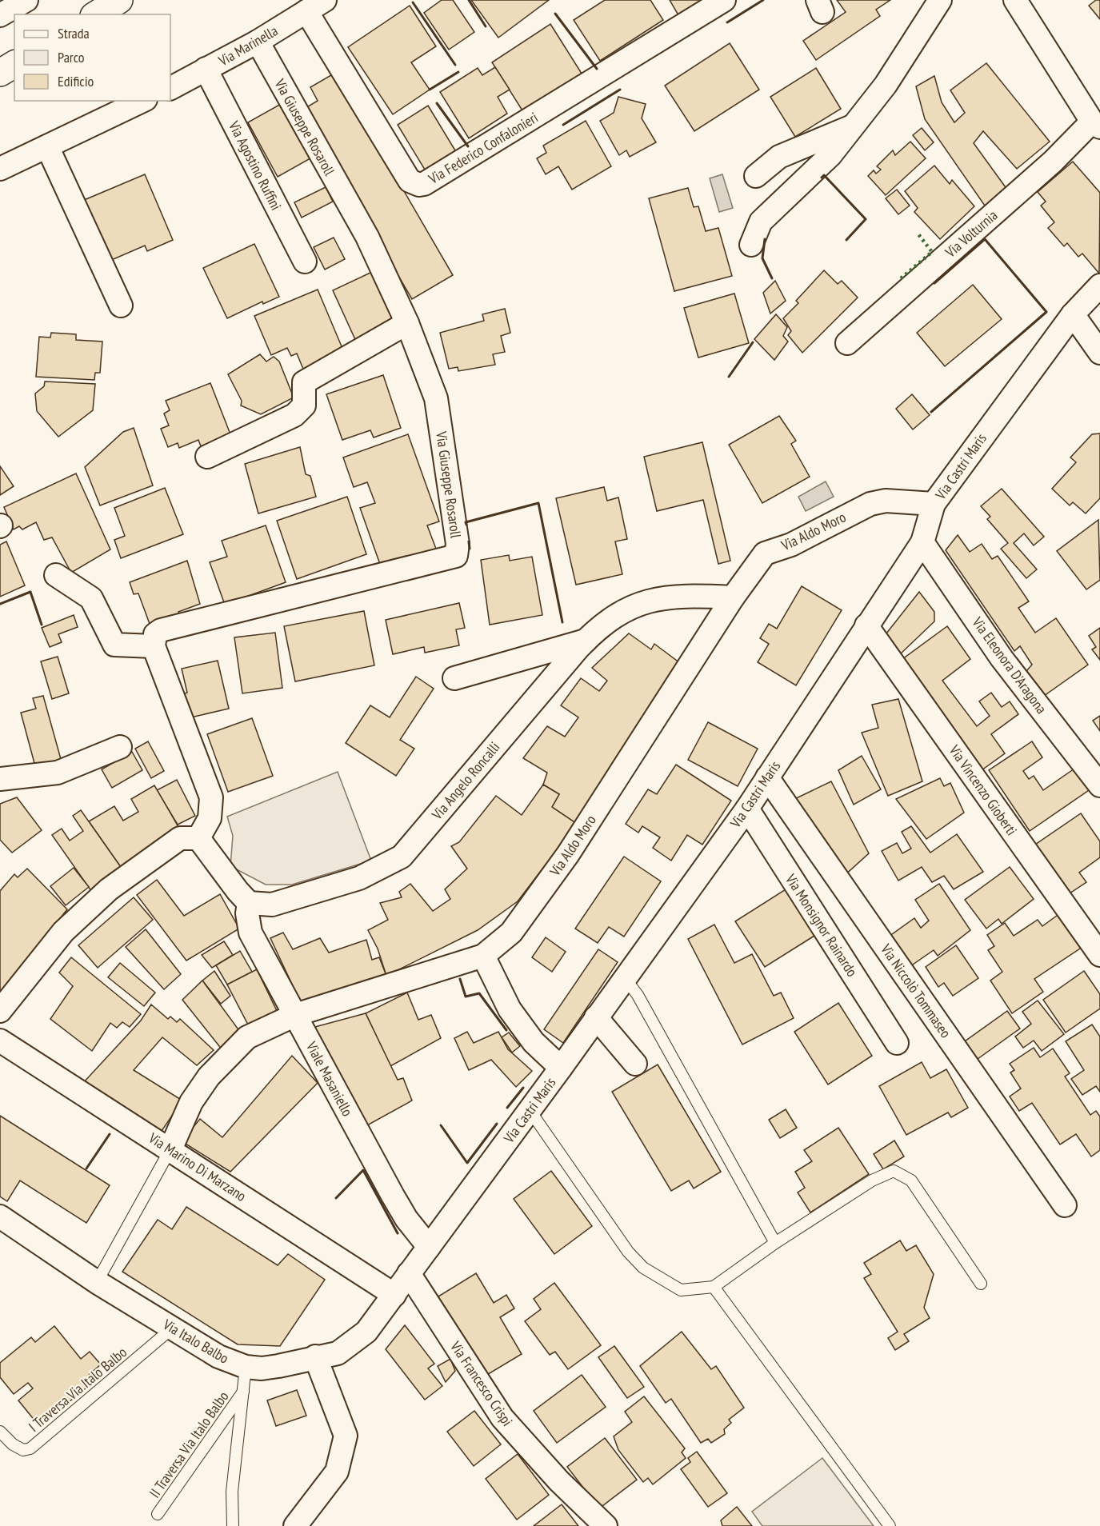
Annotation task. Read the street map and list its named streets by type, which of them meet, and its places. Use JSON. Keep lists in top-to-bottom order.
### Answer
{
  "streets": {
    "street": [
      "Via Marinella",
      "Via Giuseppe Rosaroll",
      "Via Federico Confalonieri",
      "Via Agostino Ruffini",
      "Via Volturnia",
      "Via Castri Maris",
      "Via Aldo Moro",
      "Via Eleonora D'Aragona",
      "Via Angelo Roncalli",
      "Via Vincenzo Gioberti",
      "Via Monsignor Rainardo",
      "Via Niccolò Tommaseo",
      "Viale Masaniello",
      "Via Marino Di Marzano",
      "Via Italo Balbo",
      "Via Francesco Crispi"
    ],
    "lane": ["I Traversa Via Italo Balbo", "II Traversa Via Italo Balbo"]
  },
  "crossings": [
    ["Via Marinella", "Via Giuseppe Rosaroll"],
    ["Via Marinella", "Via Federico Confalonieri"],
    ["Via Marinella", "Via Agostino Ruffini"],
    ["Via Castri Maris", "Via Aldo Moro"],
    ["Via Castri Maris", "Via Eleonora D'Aragona"],
    ["Via Castri Maris", "Via Vincenzo Gioberti"],
    ["Via Castri Maris", "Via Monsignor Rainardo"],
    ["Via Castri Maris", "Via Niccolò Tommaseo"],
    ["Via Castri Maris", "Viale Masaniello"],
    ["Via Castri Maris", "Via Marino Di Marzano"],
    ["Via Castri Maris", "Via Italo Balbo"],
    ["Via Castri Maris", "Via Francesco Crispi"],
    ["Via Aldo Moro", "Via Angelo Roncalli"],
    ["Via Aldo Moro", "Viale Masaniello"],
    ["Via Aldo Moro", "Via Marino Di Marzano"],
    ["Via Angelo Roncalli", "Viale Masaniello"],
    ["Via Marino Di Marzano", "Via Italo Balbo"],
    ["Via Italo Balbo", "I Traversa Via Italo Balbo"],
    ["Via Italo Balbo", "II Traversa Via Italo Balbo"]
  ],
  "legend": ["Strada", "Parco", "Edificio"]
}
